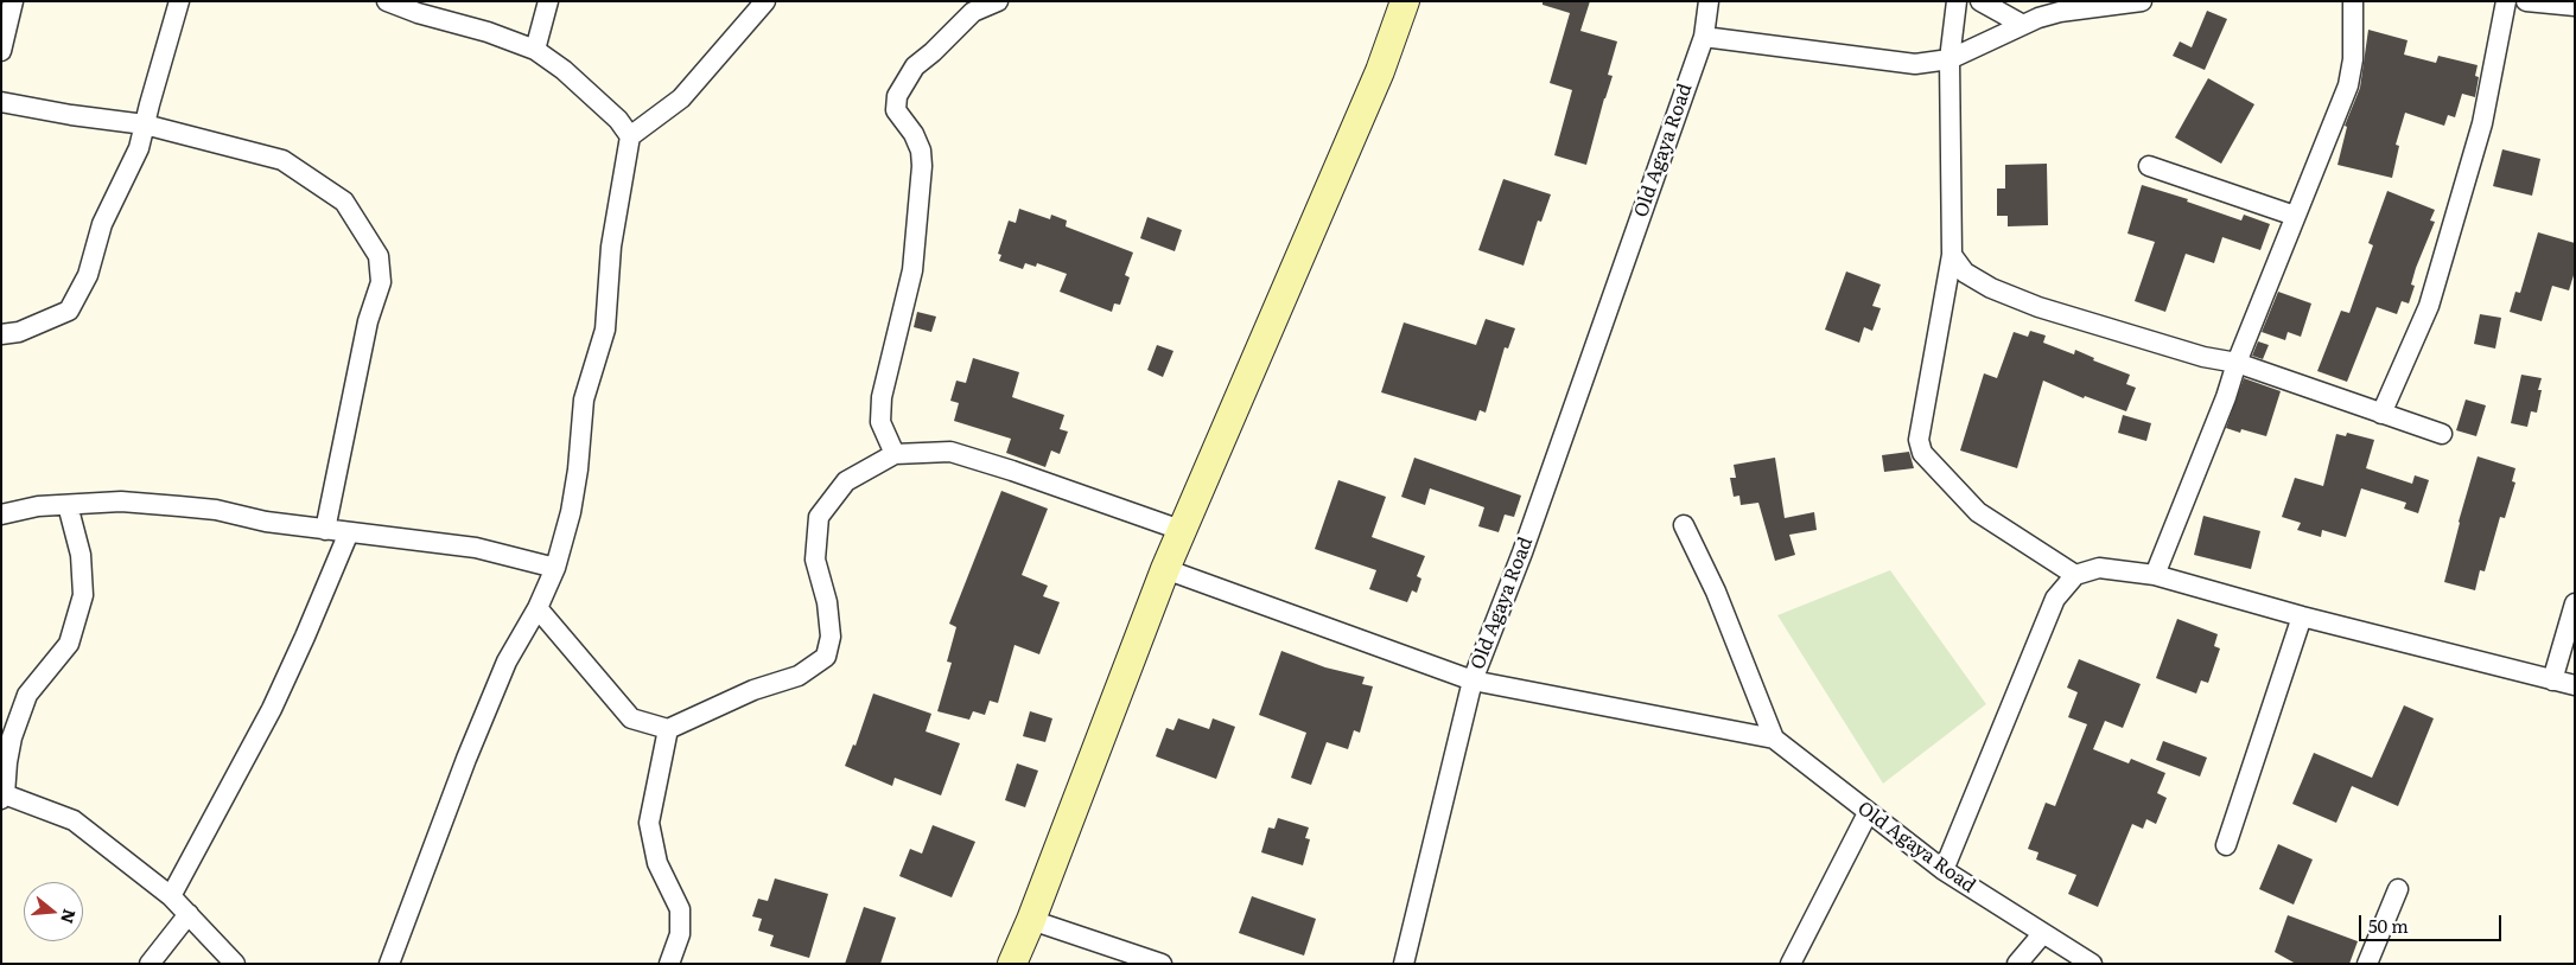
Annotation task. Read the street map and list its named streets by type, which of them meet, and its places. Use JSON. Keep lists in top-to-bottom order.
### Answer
{
  "streets": {
    "street": ["Old Agaya Road"]
  },
  "scale_bar": "50 m",
  "north": "right"
}
